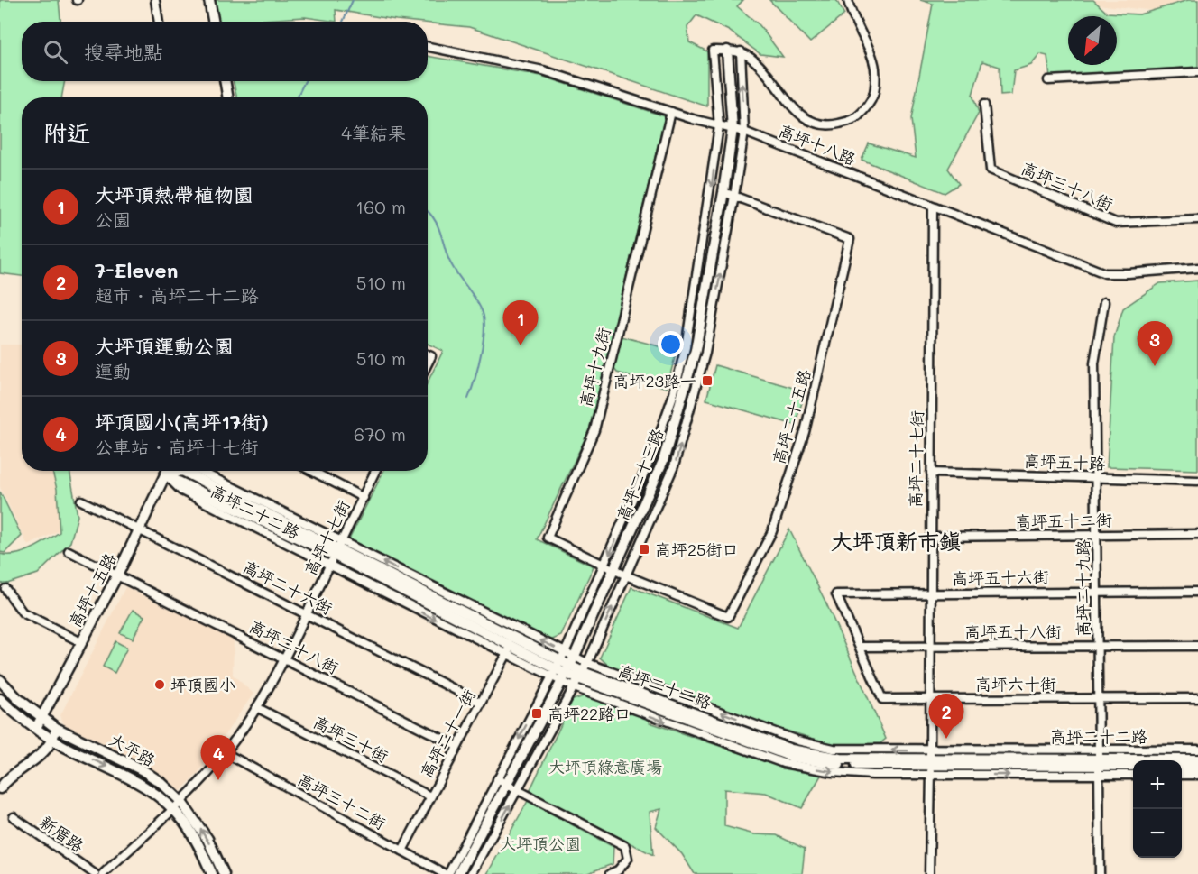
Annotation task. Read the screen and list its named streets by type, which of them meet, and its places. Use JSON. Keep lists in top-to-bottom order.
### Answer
{
  "streets": {
    "street": [
      "高坪十八路",
      "高坪三十八街",
      "高坪十九街",
      "高坪二十五路",
      "高坪二十七街",
      "高坪五十路",
      "高坪二十三路",
      "高坪二十二路",
      "高坪五十二街",
      "高坪十七街",
      "高坪五十六街",
      "高坪二十六街",
      "高坪二十九路",
      "高坪十五路",
      "高坪五十八街",
      "高坪二十八街",
      "高坪六十街",
      "高坪二十一街",
      "高坪三十街",
      "大平路",
      "高坪三十二街",
      "新厝路"
    ]
  },
  "crossings": [
    ["高坪十八路", "高坪十九街"],
    ["高坪十八路", "高坪二十七街"],
    ["高坪十八路", "高坪二十三路"],
    ["高坪十九街", "高坪二十五路"],
    ["高坪十九街", "高坪二十三路"],
    ["高坪二十五路", "高坪二十三路"],
    ["高坪二十七街", "高坪五十路"],
    ["高坪二十七街", "高坪二十二路"],
    ["高坪二十七街", "高坪五十二街"],
    ["高坪二十七街", "高坪五十六街"],
    ["高坪二十七街", "高坪五十八街"],
    ["高坪二十七街", "高坪六十街"],
    ["高坪五十路", "高坪二十九路"],
    ["高坪二十三路", "高坪二十二路"],
    ["高坪二十三路", "高坪三十二街"],
    ["高坪二十二路", "高坪十七街"],
    ["高坪二十二路", "高坪二十九路"],
    ["高坪二十二路", "高坪十五路"],
    ["高坪二十二路", "高坪二十一街"],
    ["高坪五十二街", "高坪二十九路"],
    ["高坪十七街", "高坪二十六街"],
    ["高坪十七街", "高坪二十八街"],
    ["高坪十七街", "高坪三十街"],
    ["高坪十七街", "大平路"],
    ["高坪十七街", "高坪三十二街"],
    ["高坪五十六街", "高坪二十九路"],
    ["高坪五十六街", "高坪六十街"],
    ["高坪二十六街", "高坪十五路"],
    ["高坪二十六街", "高坪二十一街"],
    ["高坪二十九路", "高坪五十八街"],
    ["高坪二十九路", "高坪六十街"],
    ["高坪十五路", "高坪二十八街"],
    ["高坪十五路", "大平路"],
    ["高坪五十八街", "高坪六十街"],
    ["高坪二十八街", "高坪二十一街"],
    ["高坪二十一街", "高坪三十街"],
    ["高坪二十一街", "高坪三十二街"]
  ],
  "districts": ["大坪頂新市鎮"],
  "parks": ["大坪頂綠意廣場", "大坪頂公園"],
  "places": {
    "transit": ["高坪23路一", "高坪25街口", "高坪22路口"],
    "other": ["坪頂國小"]
  },
  "north": "bottom left",
  "page": {
    "search": "搜尋地點",
    "heading": ["附近", "4筆結果"],
    "list": [
      {
        "mark": "1",
        "name": "大坪頂熱帶植物園",
        "note": "公園",
        "value": "160 m"
      },
      {
        "mark": "2",
        "name": "7-Eleven",
        "note": "超市 · 高坪二十二路",
        "value": "510 m"
      },
      {
        "mark": "3",
        "name": "大坪頂運動公園",
        "note": "運動",
        "value": "510 m"
      },
      {
        "mark": "4",
        "name": "坪頂國小(高坪17街)",
        "note": "公車站 · 高坪十七街",
        "value": "670 m"
      }
    ],
    "pins": [
      "1",
      "3",
      "2",
      "4"
    ],
    "map_buttons": ["+", "−"]
  }
}
